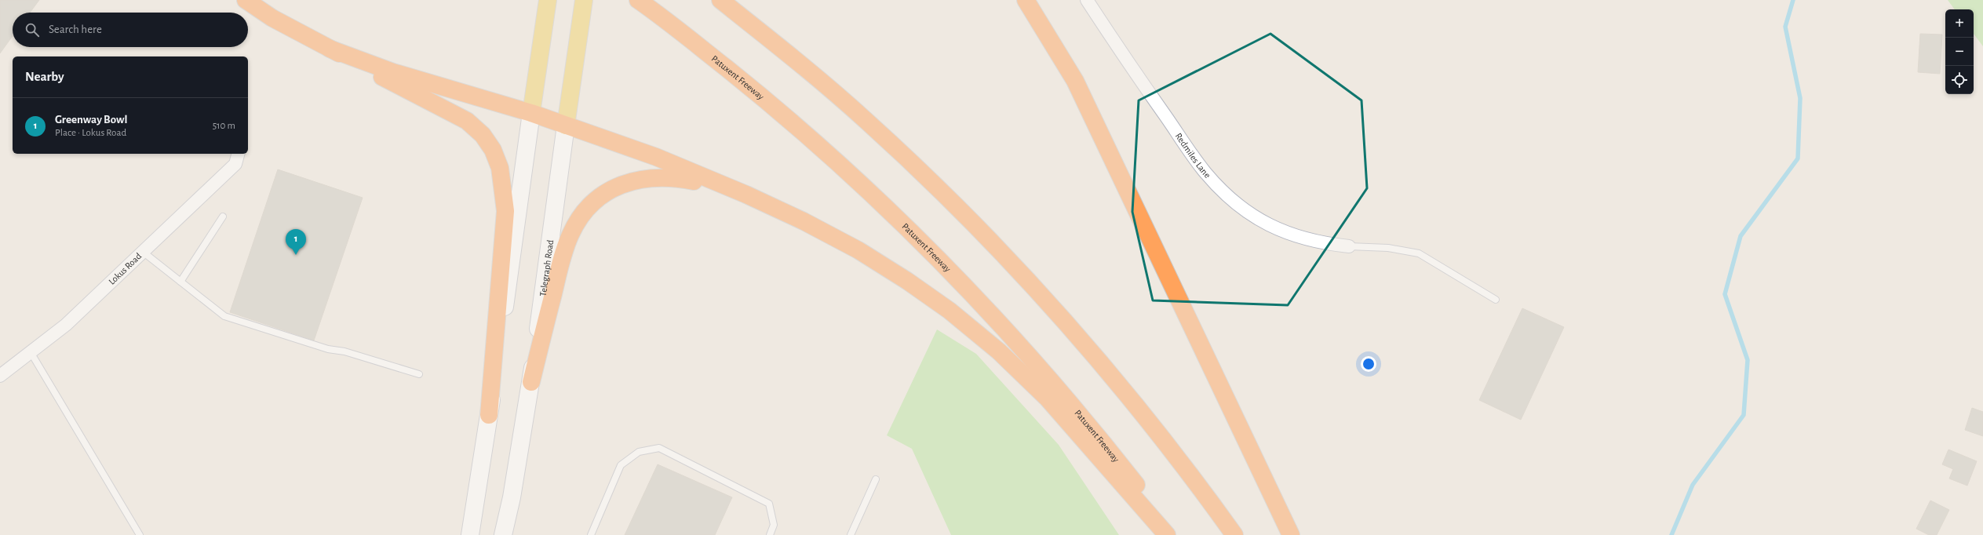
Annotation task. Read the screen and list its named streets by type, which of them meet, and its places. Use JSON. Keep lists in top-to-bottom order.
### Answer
{
  "streets": {
    "highway": ["Patuxent Freeway"],
    "main road": ["Telegraph Road"],
    "street": ["Redmiles Lane", "Lokus Road"]
  },
  "page": {
    "map_buttons": ["+", "−"],
    "search": "Search here",
    "heading": "Nearby",
    "list": [
      {
        "mark": "1",
        "name": "Greenway Bowl",
        "note": "Place · Lokus Road",
        "value": "510 m"
      }
    ],
    "pins": "1"
  }
}
